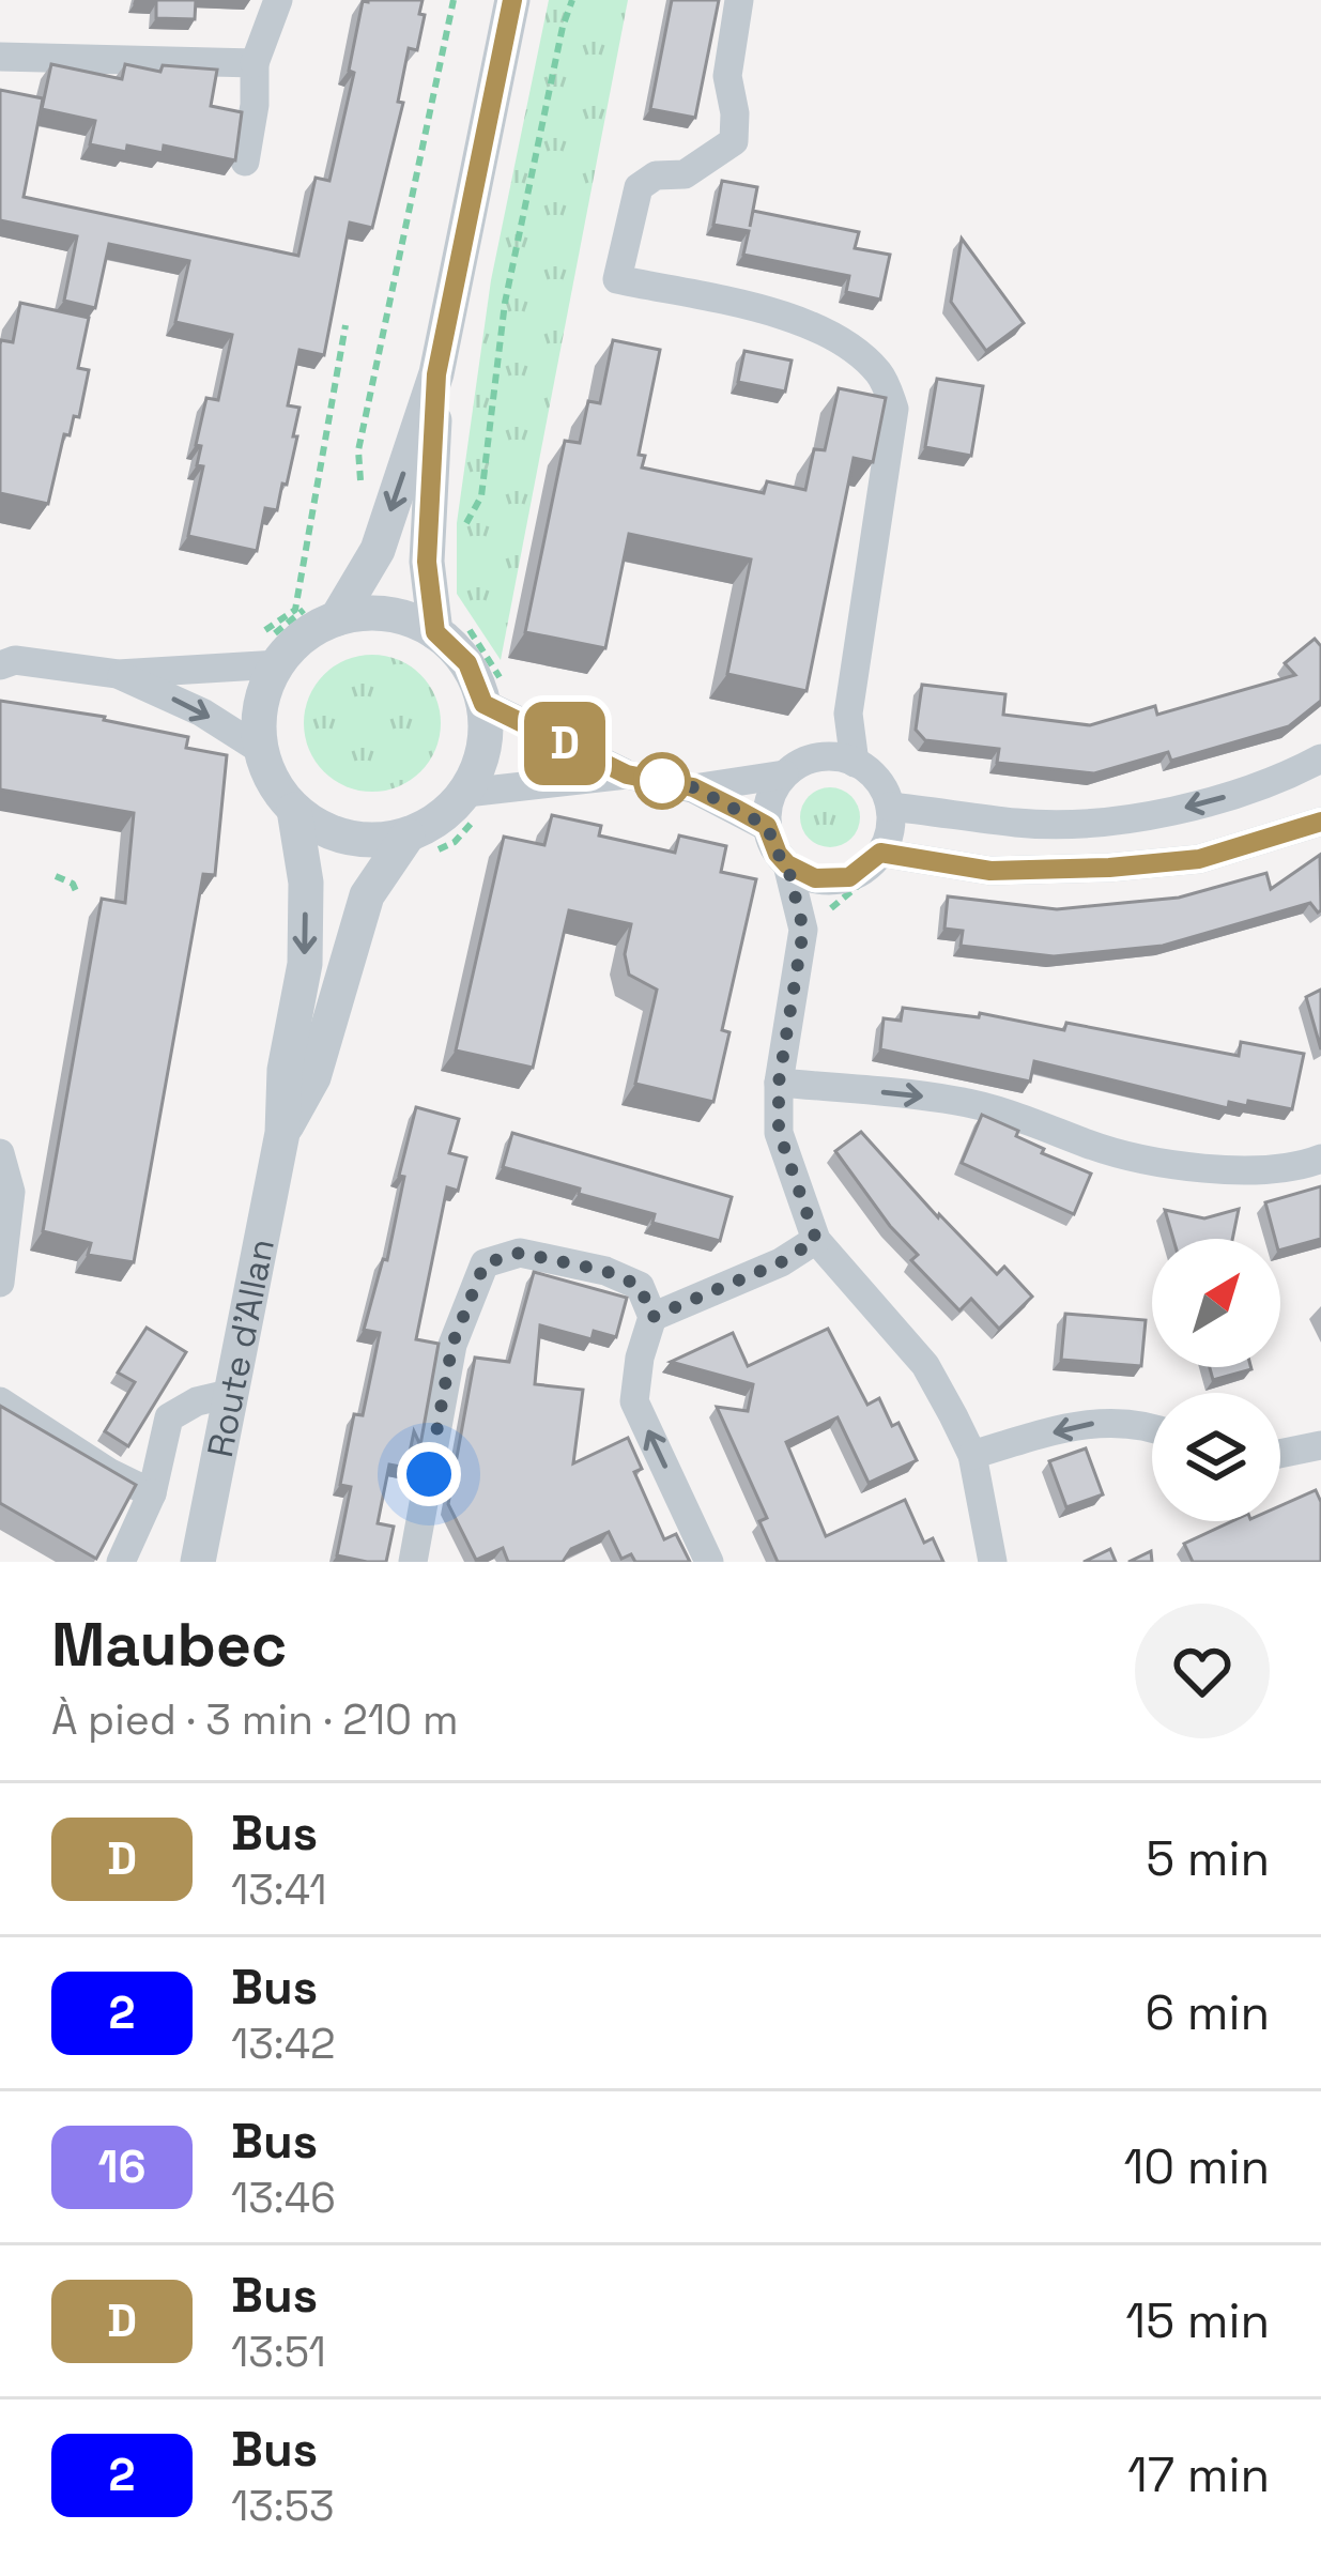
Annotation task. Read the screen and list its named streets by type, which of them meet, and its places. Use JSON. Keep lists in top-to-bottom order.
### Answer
{
  "streets": {
    "street": ["Route d'Allan"]
  },
  "lines": ["bus line D"],
  "north": "top right",
  "page": {
    "on_map": "D",
    "heading": ["Maubec", "À pied · 3 min · 210 m"],
    "list": [
      {
        "mark": "D",
        "name": "Bus",
        "note": "13:41",
        "value": "5 min"
      },
      {
        "mark": "2",
        "name": "Bus",
        "note": "13:42",
        "value": "6 min"
      },
      {
        "mark": "16",
        "name": "Bus",
        "note": "13:46",
        "value": "10 min"
      },
      {
        "mark": "D",
        "name": "Bus",
        "note": "13:51",
        "value": "15 min"
      },
      {
        "mark": "2",
        "name": "Bus",
        "note": "13:53",
        "value": "17 min"
      }
    ]
  }
}
